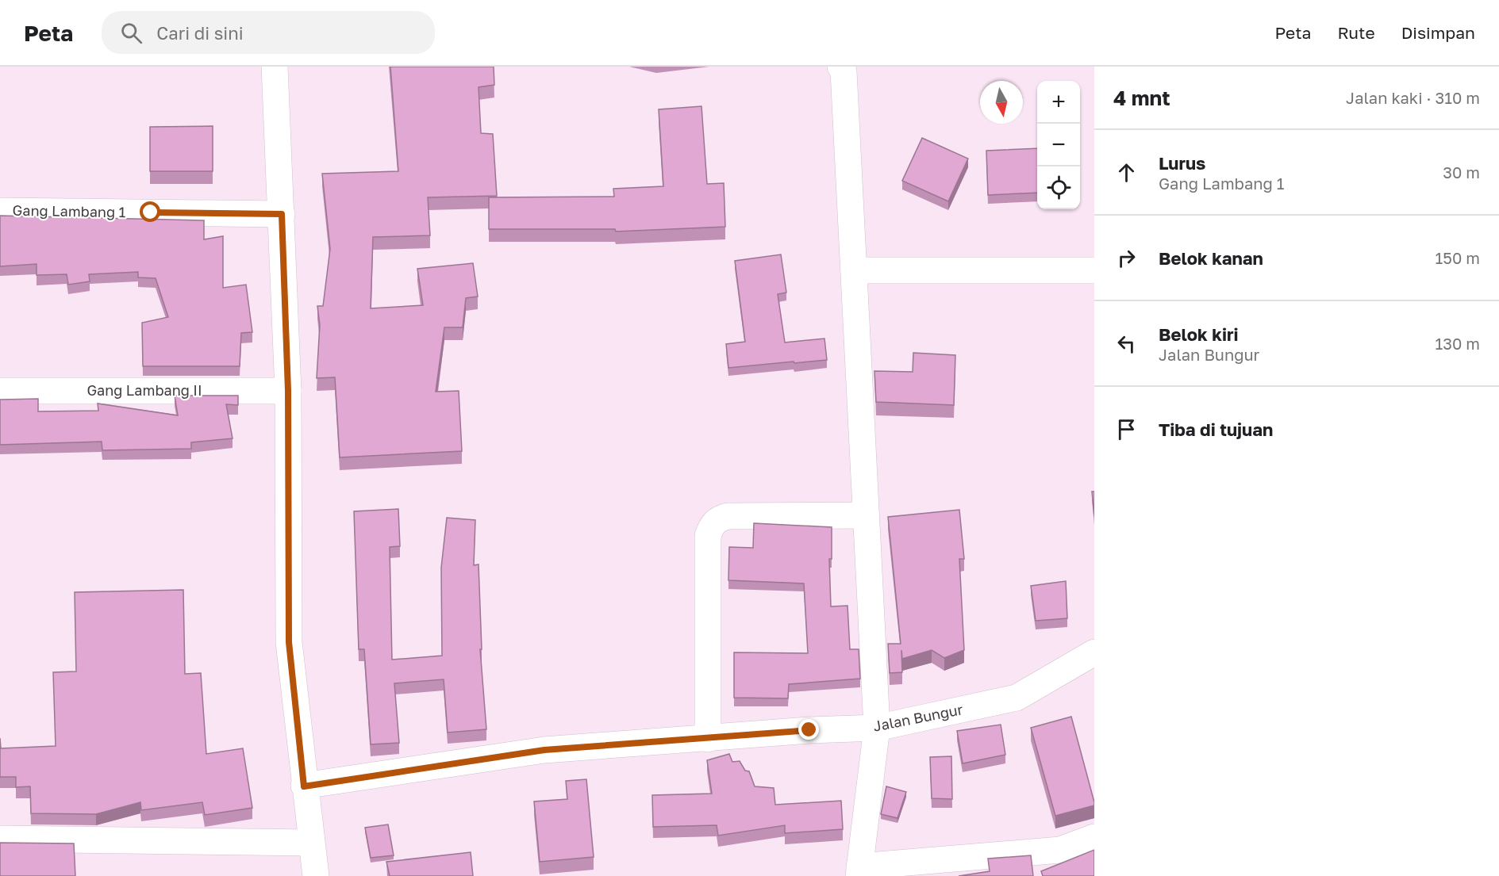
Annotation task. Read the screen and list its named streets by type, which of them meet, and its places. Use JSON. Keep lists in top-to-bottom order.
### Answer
{
  "streets": {
    "street": ["Gang Lambang 1", "Gang Lambang II", "Jalan Bungur"]
  },
  "north": "bottom",
  "page": {
    "header": "Peta",
    "search": "Cari di sini",
    "nav": ["Peta", "Rute", "Disimpan"],
    "heading": ["4 mnt", "Jalan kaki · 310 m"],
    "map_buttons": ["+", "−"],
    "list": [
      ["Lurus", "Gang Lambang 1", "30 m"],
      ["Belok kanan", "150 m"],
      ["Belok kiri", "Jalan Bungur", "130 m"],
      "Tiba di tujuan"
    ]
  }
}
